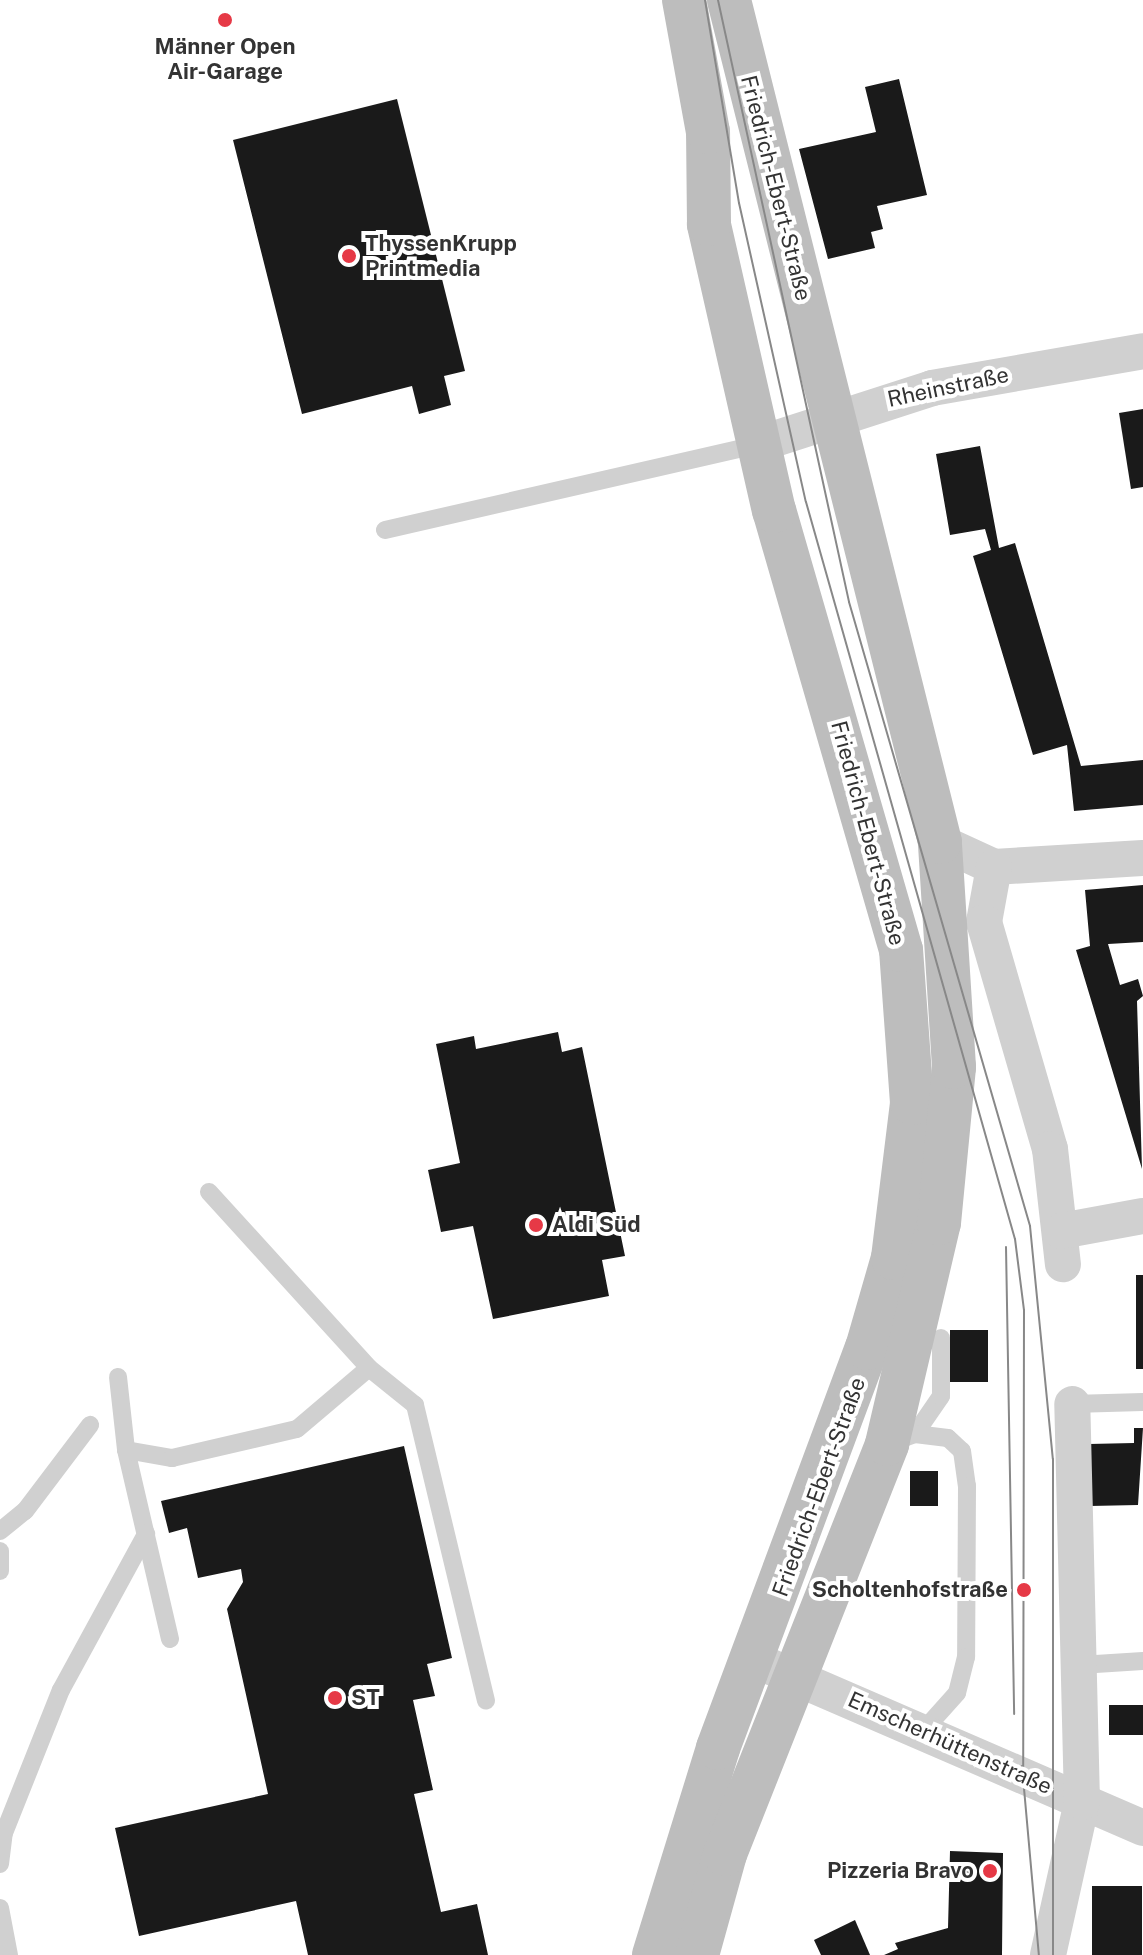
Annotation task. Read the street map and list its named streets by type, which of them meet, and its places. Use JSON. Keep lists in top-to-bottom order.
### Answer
{
  "streets": {
    "main road": ["Friedrich-Ebert-Straße"],
    "street": ["Rheinstraße", "Emscherhüttenstraße"]
  },
  "crossings": [
    ["Friedrich-Ebert-Straße", "Rheinstraße"],
    ["Friedrich-Ebert-Straße", "Emscherhüttenstraße"]
  ],
  "places": [
    "Männer Open Air-Garage",
    "ThyssenKrupp Printmedia",
    "Aldi Süd",
    "Scholtenhofstraße",
    "ST",
    "Pizzeria Bravo"
  ]
}
